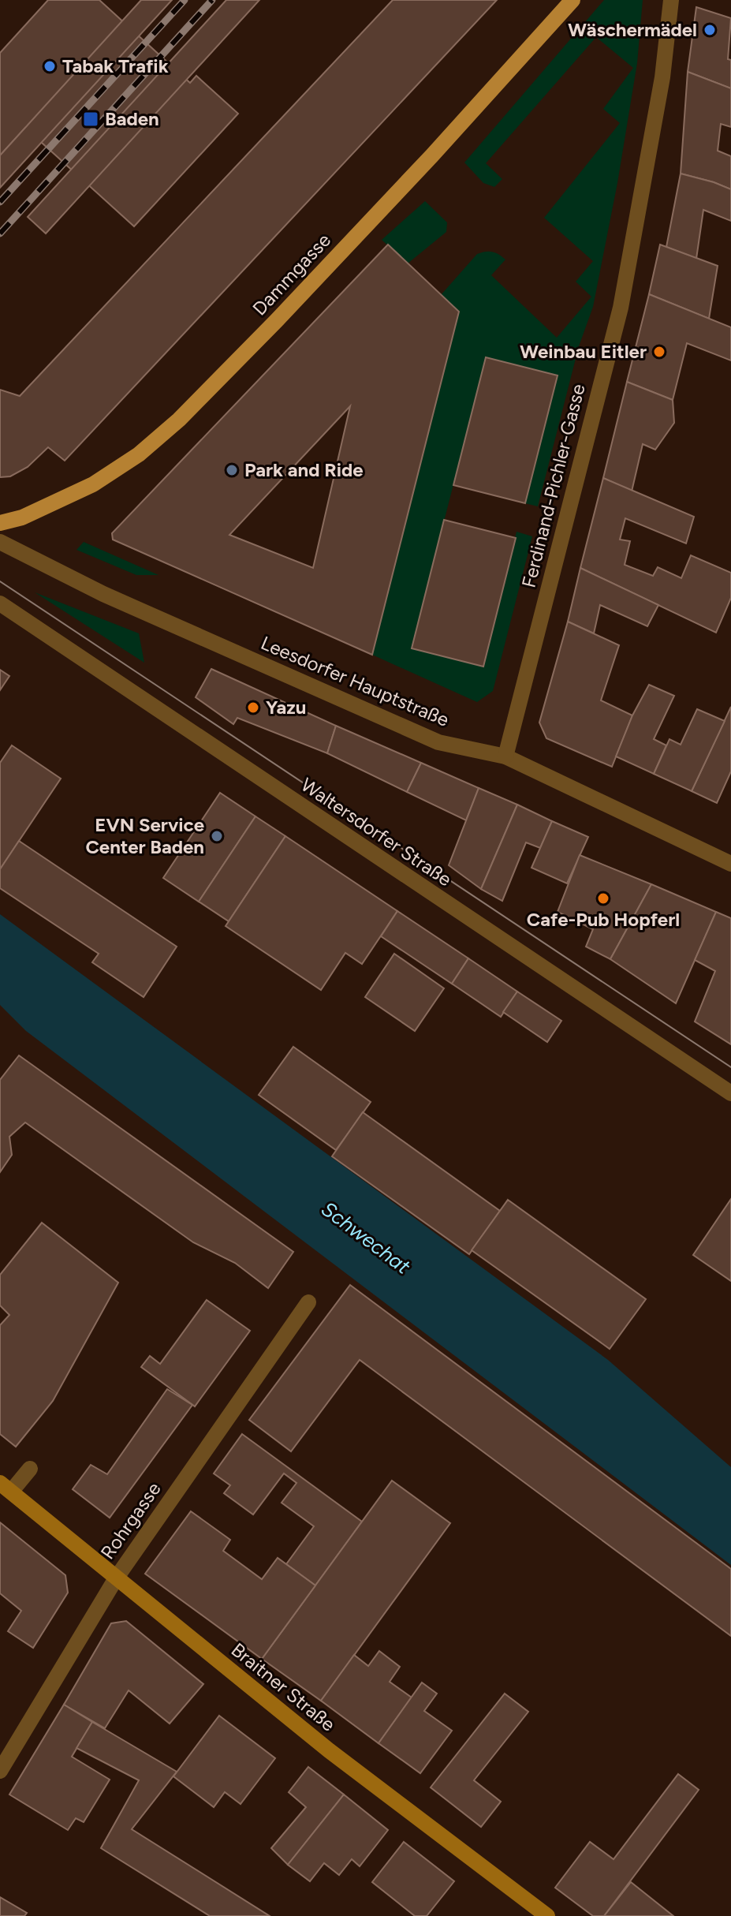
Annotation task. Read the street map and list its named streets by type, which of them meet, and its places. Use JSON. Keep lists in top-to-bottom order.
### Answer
{
  "streets": {
    "main road": ["Dammgasse", "Braitner Straße"],
    "street": [
      "Ferdinand-Pichler-Gasse",
      "Leesdorfer Hauptstraße",
      "Waltersdorfer Straße",
      "Rohrgasse"
    ]
  },
  "crossings": [
    ["Ferdinand-Pichler-Gasse", "Leesdorfer Hauptstraße"],
    ["Rohrgasse", "Braitner Straße"]
  ],
  "water": ["Schwechat"],
  "places": {
    "other": [
      "Wäschermädel",
      "Tabak Trafik",
      "Weinbau Eitler",
      "Park and Ride",
      "Yazu",
      "EVN Service Center Baden",
      "Cafe-Pub Hopferl"
    ],
    "transit": ["Baden"]
  }
}
